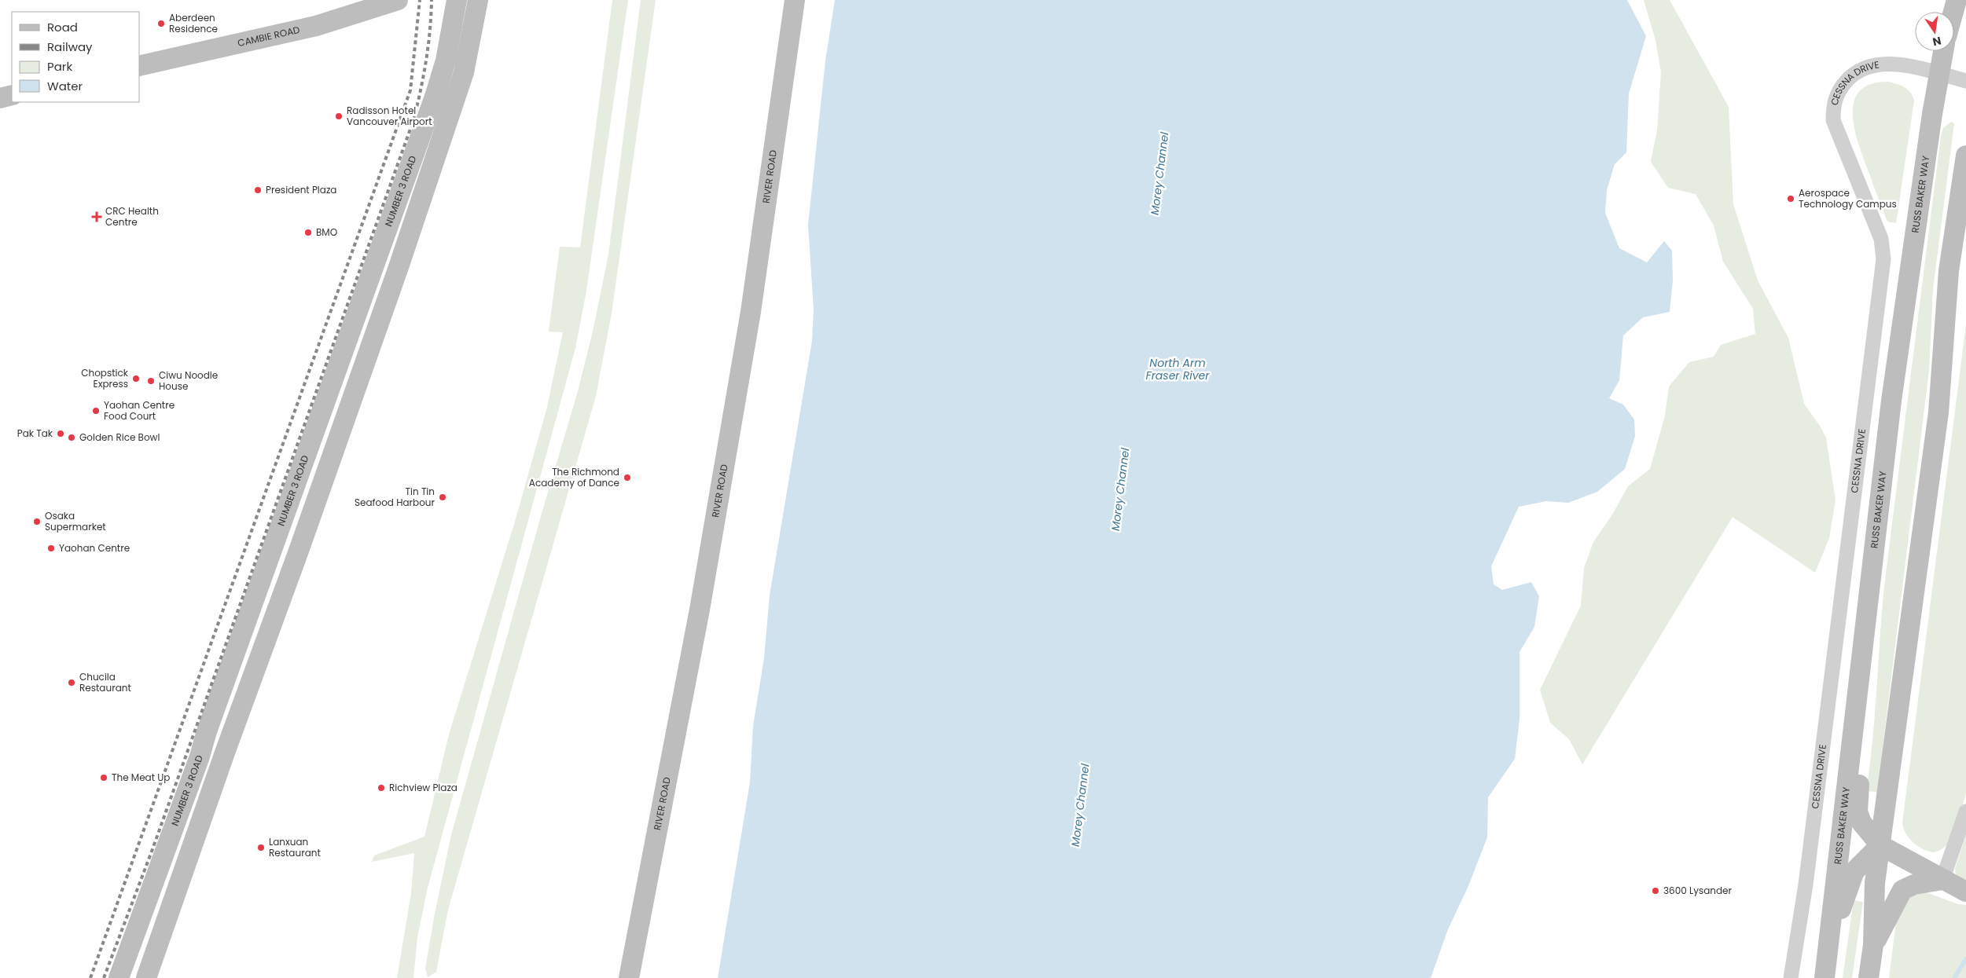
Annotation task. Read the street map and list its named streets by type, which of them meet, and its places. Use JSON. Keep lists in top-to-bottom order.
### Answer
{
  "streets": {
    "main road": [
      "CAMBIE ROAD",
      "RIVER ROAD",
      "NUMBER 3 ROAD",
      "RUSS BAKER WAY"
    ],
    "street": ["CESSNA DRIVE"]
  },
  "crossings": [
    ["CESSNA DRIVE", "RUSS BAKER WAY"]
  ],
  "water": ["Morey Channel", "North Arm Fraser River"],
  "places": {
    "other": [
      "Aberdeen Residence",
      "Radisson Hotel Vancouver Airport",
      "President Plaza",
      "Aerospace Technology Campus",
      "BMO",
      "Chopstick Express",
      "Ciwu Noodle House",
      "Yaohan Centre Food Court",
      "Pak Tak",
      "Golden Rice Bowl",
      "The Richmond Academy of Dance",
      "Tin Tin Seafood Harbour",
      "Osaka Supermarket",
      "Yaohan Centre",
      "Chucila Restaurant",
      "The Meat Up",
      "Richview Plaza",
      "Lanxuan Restaurant",
      "3600 Lysander"
    ],
    "health": ["CRC Health Centre"]
  },
  "legend": [
    "Road",
    "Railway",
    "Park",
    "Water"
  ],
  "north": "bottom"
}
